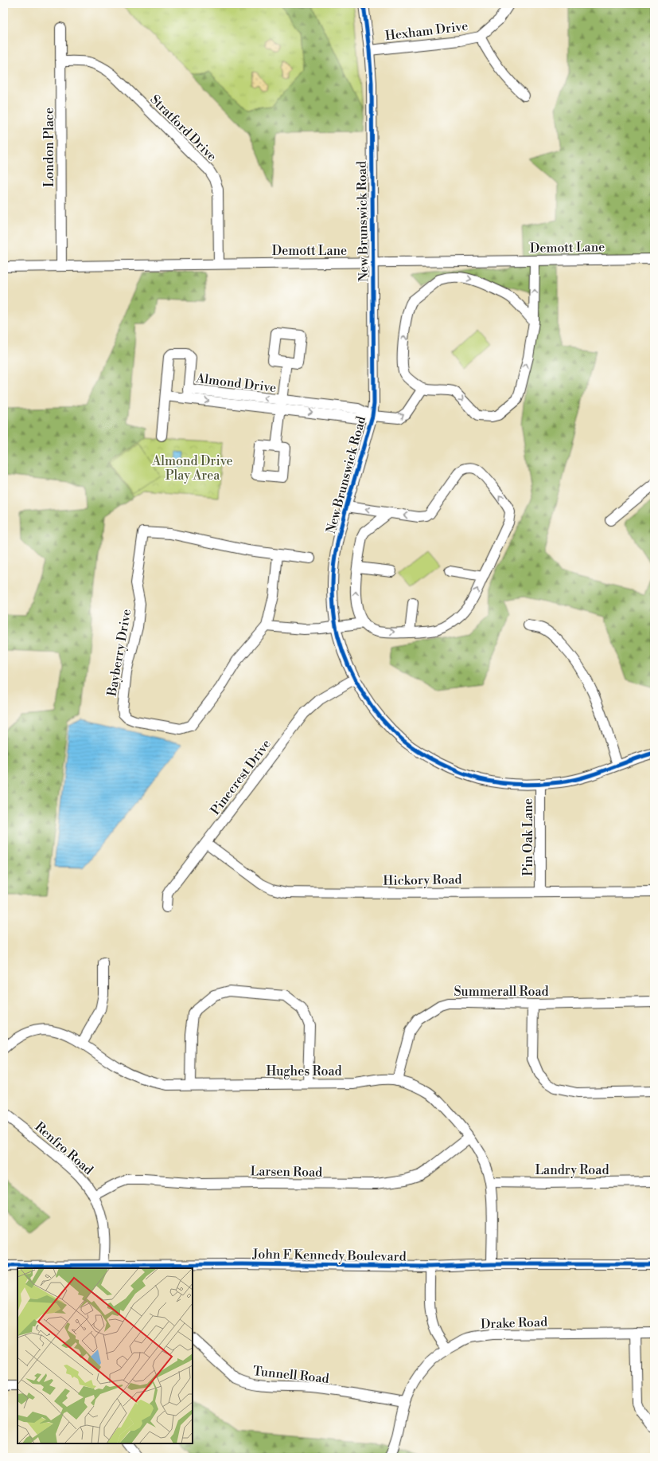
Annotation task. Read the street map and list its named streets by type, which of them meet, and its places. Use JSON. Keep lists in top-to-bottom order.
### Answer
{
  "streets": {
    "street": [
      "Hexham Drive",
      "Stratford Drive",
      "London Place",
      "New Brunswick Road",
      "Demott Lane",
      "Almond Drive",
      "Bayberry Drive",
      "Pinecrest Drive",
      "Pin Oak Lane",
      "Hickory Road",
      "Summerall Road",
      "Hughes Road",
      "Renfro Road",
      "Landry Road",
      "Larsen Road",
      "John F Kennedy Boulevard",
      "Drake Road",
      "Tunnell Road"
    ]
  },
  "crossings": [
    ["Hexham Drive", "New Brunswick Road"],
    ["Stratford Drive", "London Place"],
    ["Stratford Drive", "Demott Lane"],
    ["London Place", "Demott Lane"],
    ["New Brunswick Road", "Demott Lane"],
    ["New Brunswick Road", "Almond Drive"],
    ["New Brunswick Road", "Pinecrest Drive"],
    ["New Brunswick Road", "Pin Oak Lane"],
    ["Pinecrest Drive", "Hickory Road"],
    ["Pin Oak Lane", "Hickory Road"],
    ["Summerall Road", "Hughes Road"],
    ["Hughes Road", "Landry Road"],
    ["Hughes Road", "Larsen Road"],
    ["Hughes Road", "John F Kennedy Boulevard"],
    ["Renfro Road", "Larsen Road"],
    ["Renfro Road", "John F Kennedy Boulevard"],
    ["Drake Road", "Tunnell Road"]
  ],
  "parks": ["Almond Drive Play Area"]
}
